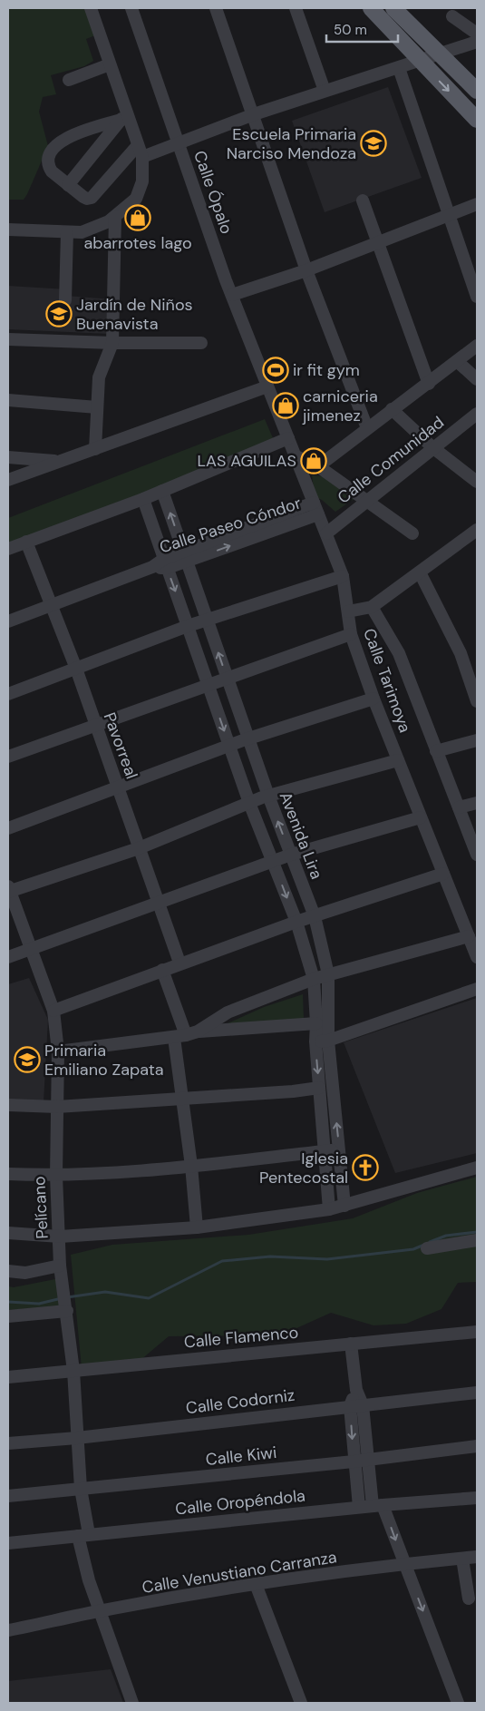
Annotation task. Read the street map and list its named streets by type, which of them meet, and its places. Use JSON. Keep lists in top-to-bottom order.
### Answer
{
  "streets": {
    "street": [
      "Calle Ópalo",
      "Calle Comunidad",
      "Calle Paseo Cóndor",
      "Calle Tarimoya",
      "Pavorreal",
      "Avenida Lira",
      "Pelícano",
      "Calle Flamenco",
      "Calle Codorniz",
      "Calle Kiwi",
      "Calle Oropéndola",
      "Calle Venustiano Carranza"
    ]
  },
  "crossings": [
    ["Calle Ópalo", "Calle Tarimoya"],
    ["Calle Comunidad", "Calle Tarimoya"],
    ["Calle Paseo Cóndor", "Calle Tarimoya"],
    ["Calle Paseo Cóndor", "Pavorreal"],
    ["Calle Paseo Cóndor", "Avenida Lira"],
    ["Pelícano", "Calle Flamenco"],
    ["Pelícano", "Calle Codorniz"],
    ["Pelícano", "Calle Kiwi"],
    ["Pelícano", "Calle Oropéndola"],
    ["Pelícano", "Calle Venustiano Carranza"]
  ],
  "places": {
    "school or university": ["Escuela Primaria Narciso Mendoza", "Jardín de Niños Buenavista", "Primaria Emiliano Zapata"],
    "shop": ["abarrotes lago", "carniceria jimenez", "LAS AGUILAS"],
    "sports": ["ir fit gym"],
    "church": ["Iglesia Pentecostal"]
  },
  "scale_bar": "50 m"
}
